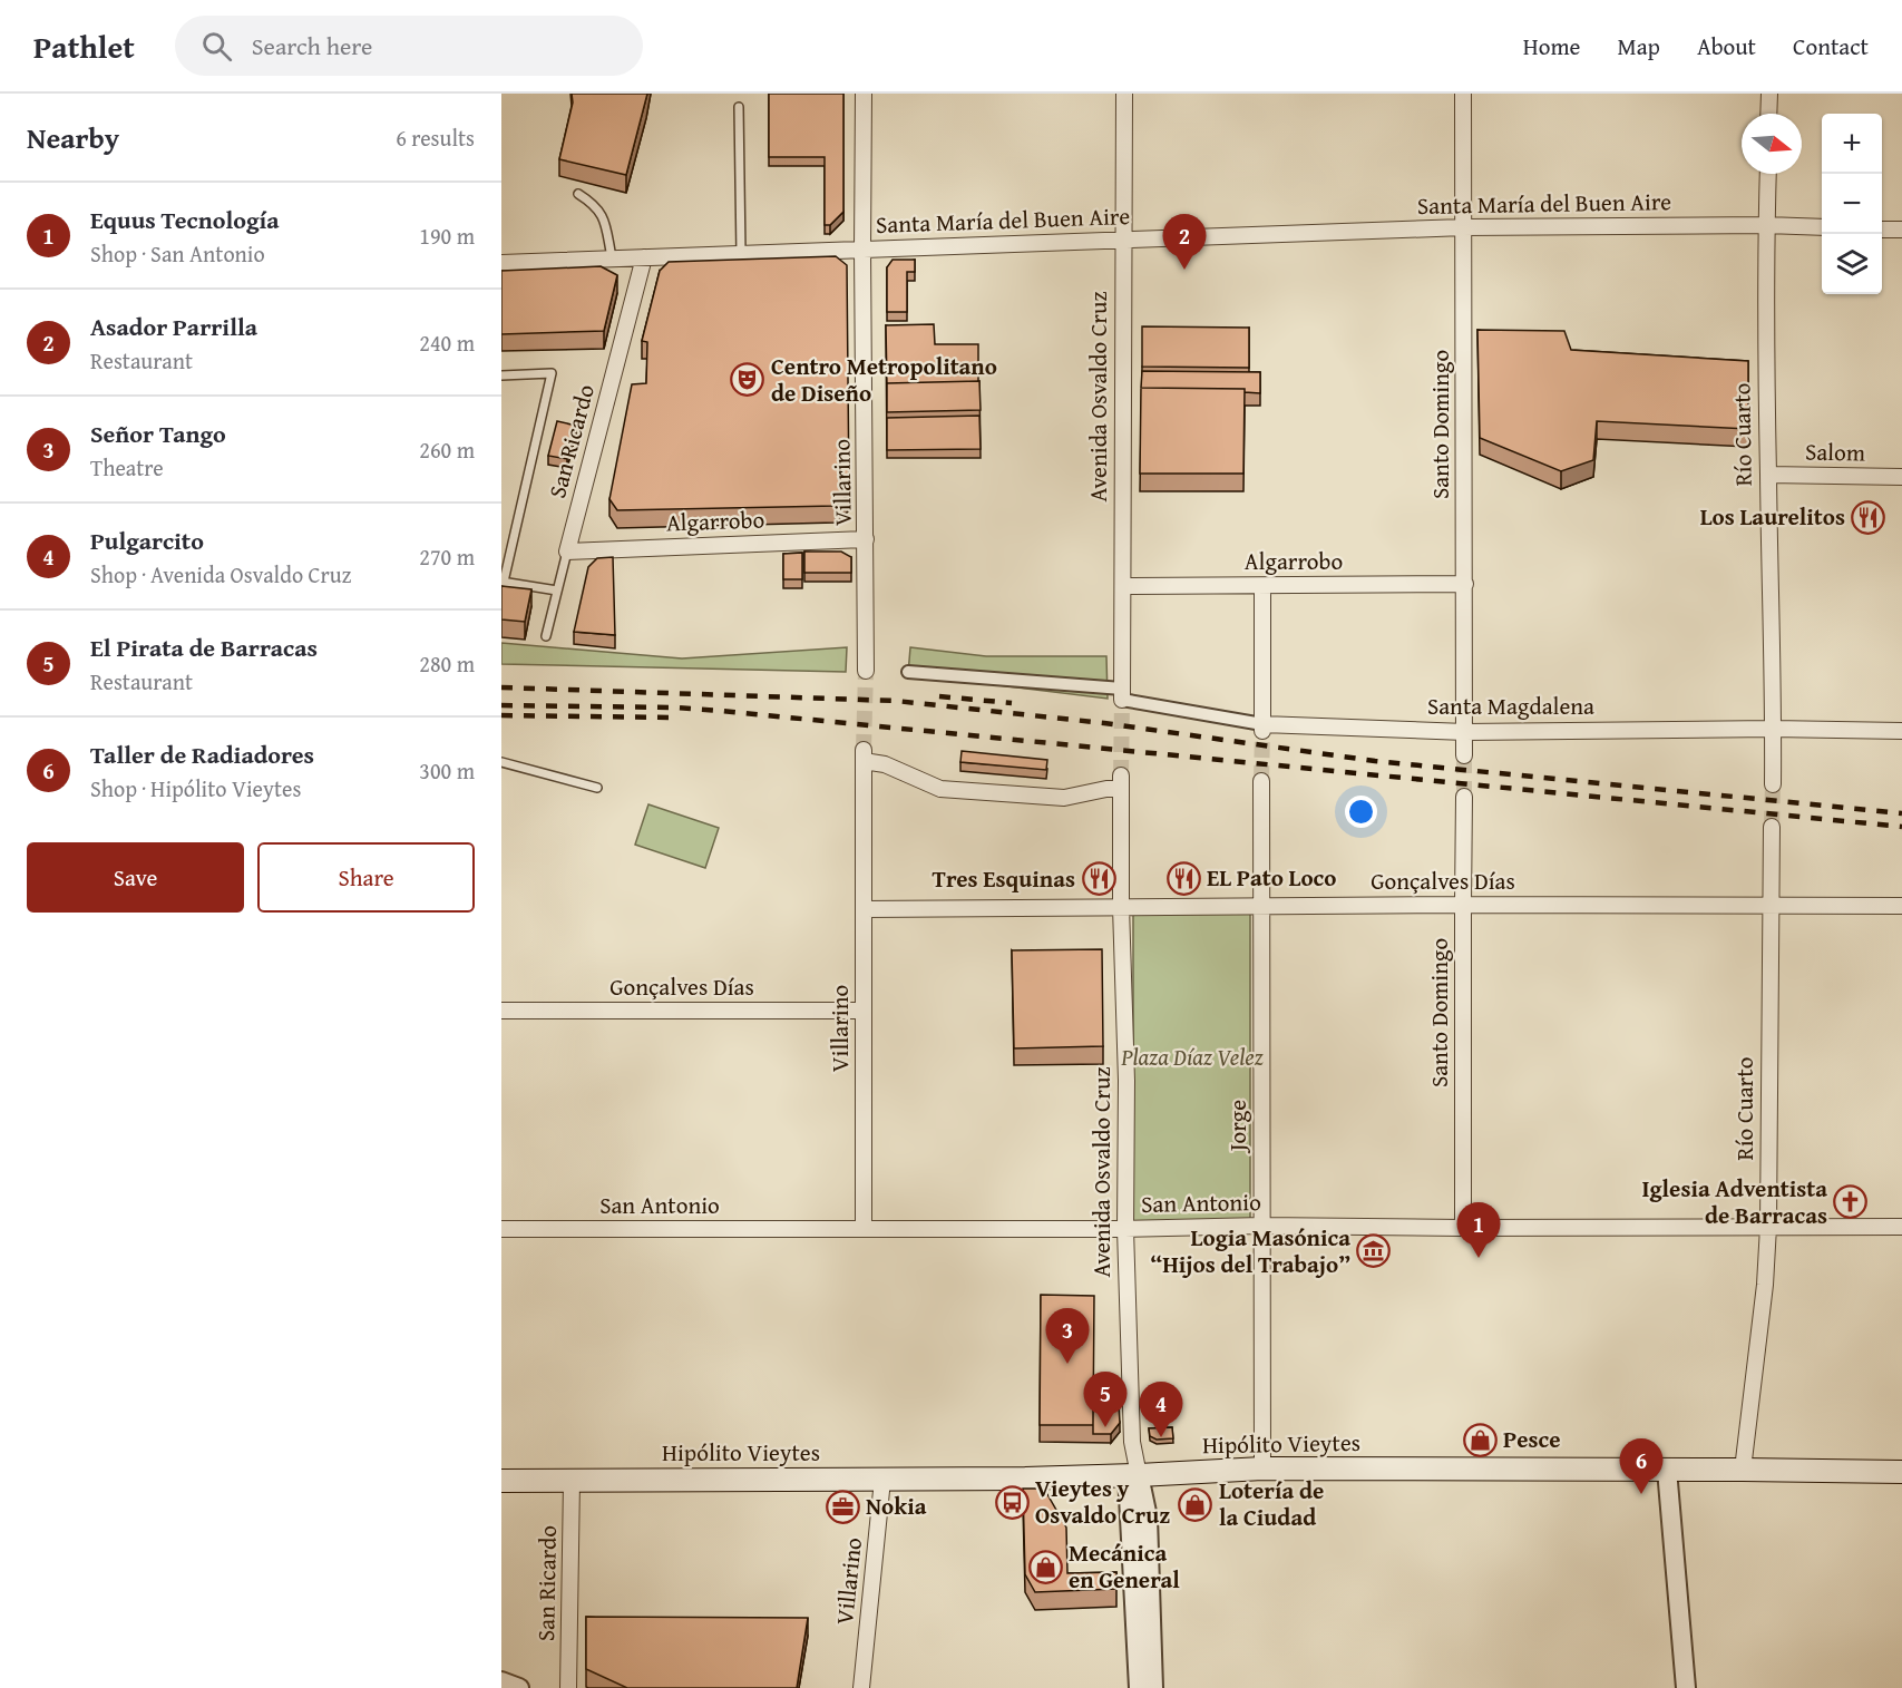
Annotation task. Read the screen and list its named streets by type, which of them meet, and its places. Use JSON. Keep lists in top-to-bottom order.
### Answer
{
  "streets": {
    "main road": ["Hipólito Vieytes"],
    "street": [
      "Santa María del Buen Aire",
      "Avenida Osvaldo Cruz",
      "Santo Domingo",
      "Río Cuarto",
      "San Ricardo",
      "Salom",
      "Villarino",
      "Algarrobo",
      "Santa Magdalena",
      "Gonçalves Días",
      "Jorge",
      "San Antonio"
    ]
  },
  "crossings": [
    ["Santa María del Buen Aire", "Avenida Osvaldo Cruz"],
    ["Santa María del Buen Aire", "Santo Domingo"],
    ["Santa María del Buen Aire", "Río Cuarto"],
    ["Santa María del Buen Aire", "San Ricardo"],
    ["Santa María del Buen Aire", "Villarino"],
    ["Avenida Osvaldo Cruz", "Villarino"],
    ["Avenida Osvaldo Cruz", "Algarrobo"],
    ["Avenida Osvaldo Cruz", "Santa Magdalena"],
    ["Avenida Osvaldo Cruz", "Gonçalves Días"],
    ["Avenida Osvaldo Cruz", "San Antonio"],
    ["Avenida Osvaldo Cruz", "Hipólito Vieytes"],
    ["Santo Domingo", "Algarrobo"],
    ["Santo Domingo", "Santa Magdalena"],
    ["Santo Domingo", "Gonçalves Días"],
    ["Santo Domingo", "San Antonio"],
    ["Río Cuarto", "Salom"],
    ["Río Cuarto", "Santa Magdalena"],
    ["Río Cuarto", "Gonçalves Días"],
    ["Río Cuarto", "San Antonio"],
    ["Río Cuarto", "Hipólito Vieytes"],
    ["San Ricardo", "Algarrobo"],
    ["San Ricardo", "Hipólito Vieytes"],
    ["Villarino", "Algarrobo"],
    ["Villarino", "Gonçalves Días"],
    ["Villarino", "San Antonio"],
    ["Villarino", "Hipólito Vieytes"],
    ["Gonçalves Días", "Jorge"],
    ["Jorge", "San Antonio"],
    ["Jorge", "Hipólito Vieytes"]
  ],
  "parks": ["Plaza Díaz Velez"],
  "places": {
    "theatre": ["Centro Metropolitano de Diseño"],
    "restaurant": ["Los Laurelitos", "EL Pato Loco", "Tres Esquinas"],
    "church": ["Iglesia Adventista de Barracas"],
    "museum": ["Logia Masónica “Hijos del Trabajo”"],
    "shop": ["Pesce", "Lotería de la Ciudad", "Mecánica en General"],
    "bus stop": ["Vieytes y Osvaldo Cruz"],
    "office": ["Nokia"]
  },
  "north": "right",
  "page": {
    "header": "Pathlet",
    "search": "Search here",
    "nav": [
      "Home",
      "Map",
      "About",
      "Contact"
    ],
    "heading": ["Nearby", "6 results"],
    "map_buttons": ["+", "−"],
    "list": [
      {
        "mark": "1",
        "name": "Equus Tecnología",
        "note": "Shop · San Antonio",
        "value": "190 m"
      },
      {
        "mark": "2",
        "name": "Asador Parrilla",
        "note": "Restaurant",
        "value": "240 m"
      },
      {
        "mark": "3",
        "name": "Señor Tango",
        "note": "Theatre",
        "value": "260 m"
      },
      {
        "mark": "4",
        "name": "Pulgarcito",
        "note": "Shop · Avenida Osvaldo Cruz",
        "value": "270 m"
      },
      {
        "mark": "5",
        "name": "El Pirata de Barracas",
        "note": "Restaurant",
        "value": "280 m"
      },
      {
        "mark": "6",
        "name": "Taller de Radiadores",
        "note": "Shop · Hipólito Vieytes",
        "value": "300 m"
      }
    ],
    "pins": [
      "2",
      "1",
      "3",
      "5",
      "4",
      "6"
    ],
    "buttons": ["Save", "Share"]
  }
}
